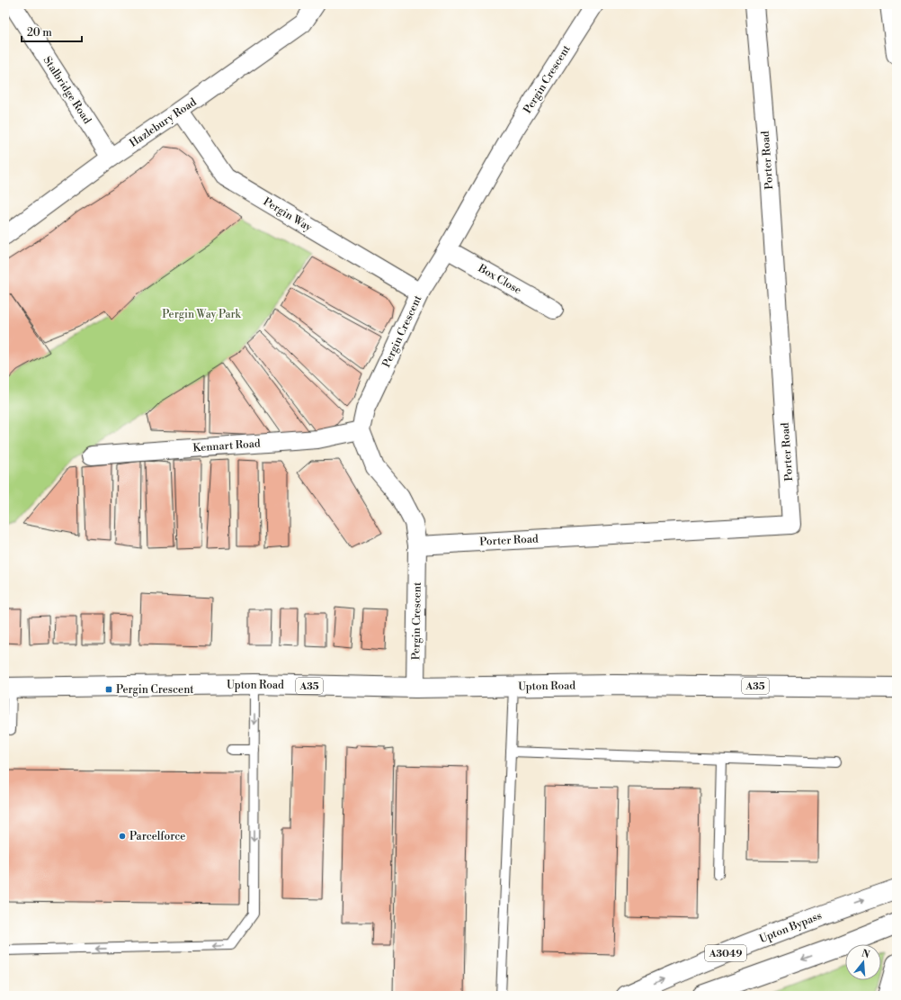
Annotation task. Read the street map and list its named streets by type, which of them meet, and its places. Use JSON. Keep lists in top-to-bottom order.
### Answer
{
  "streets": {
    "main road": [
      "Upton Road",
      "A35",
      "Upton Bypass",
      "A3049"
    ],
    "street": [
      "Pergin Crescent",
      "Stalbridge Road",
      "Hazlebury Road",
      "Porter Road",
      "Pergin Way",
      "Box Close",
      "Kennart Road"
    ]
  },
  "crossings": [
    ["Pergin Crescent", "Porter Road"],
    ["Pergin Crescent", "Pergin Way"],
    ["Pergin Crescent", "Box Close"],
    ["Pergin Crescent", "Kennart Road"],
    ["Pergin Crescent", "Upton Road"],
    ["Stalbridge Road", "Hazlebury Road"],
    ["Hazlebury Road", "Pergin Way"]
  ],
  "parks": ["Pergin Way Park"],
  "places": {
    "transit": ["Pergin Crescent"],
    "other": ["Parcelforce"]
  },
  "scale_bar": "20 m",
  "north": "top"
}
